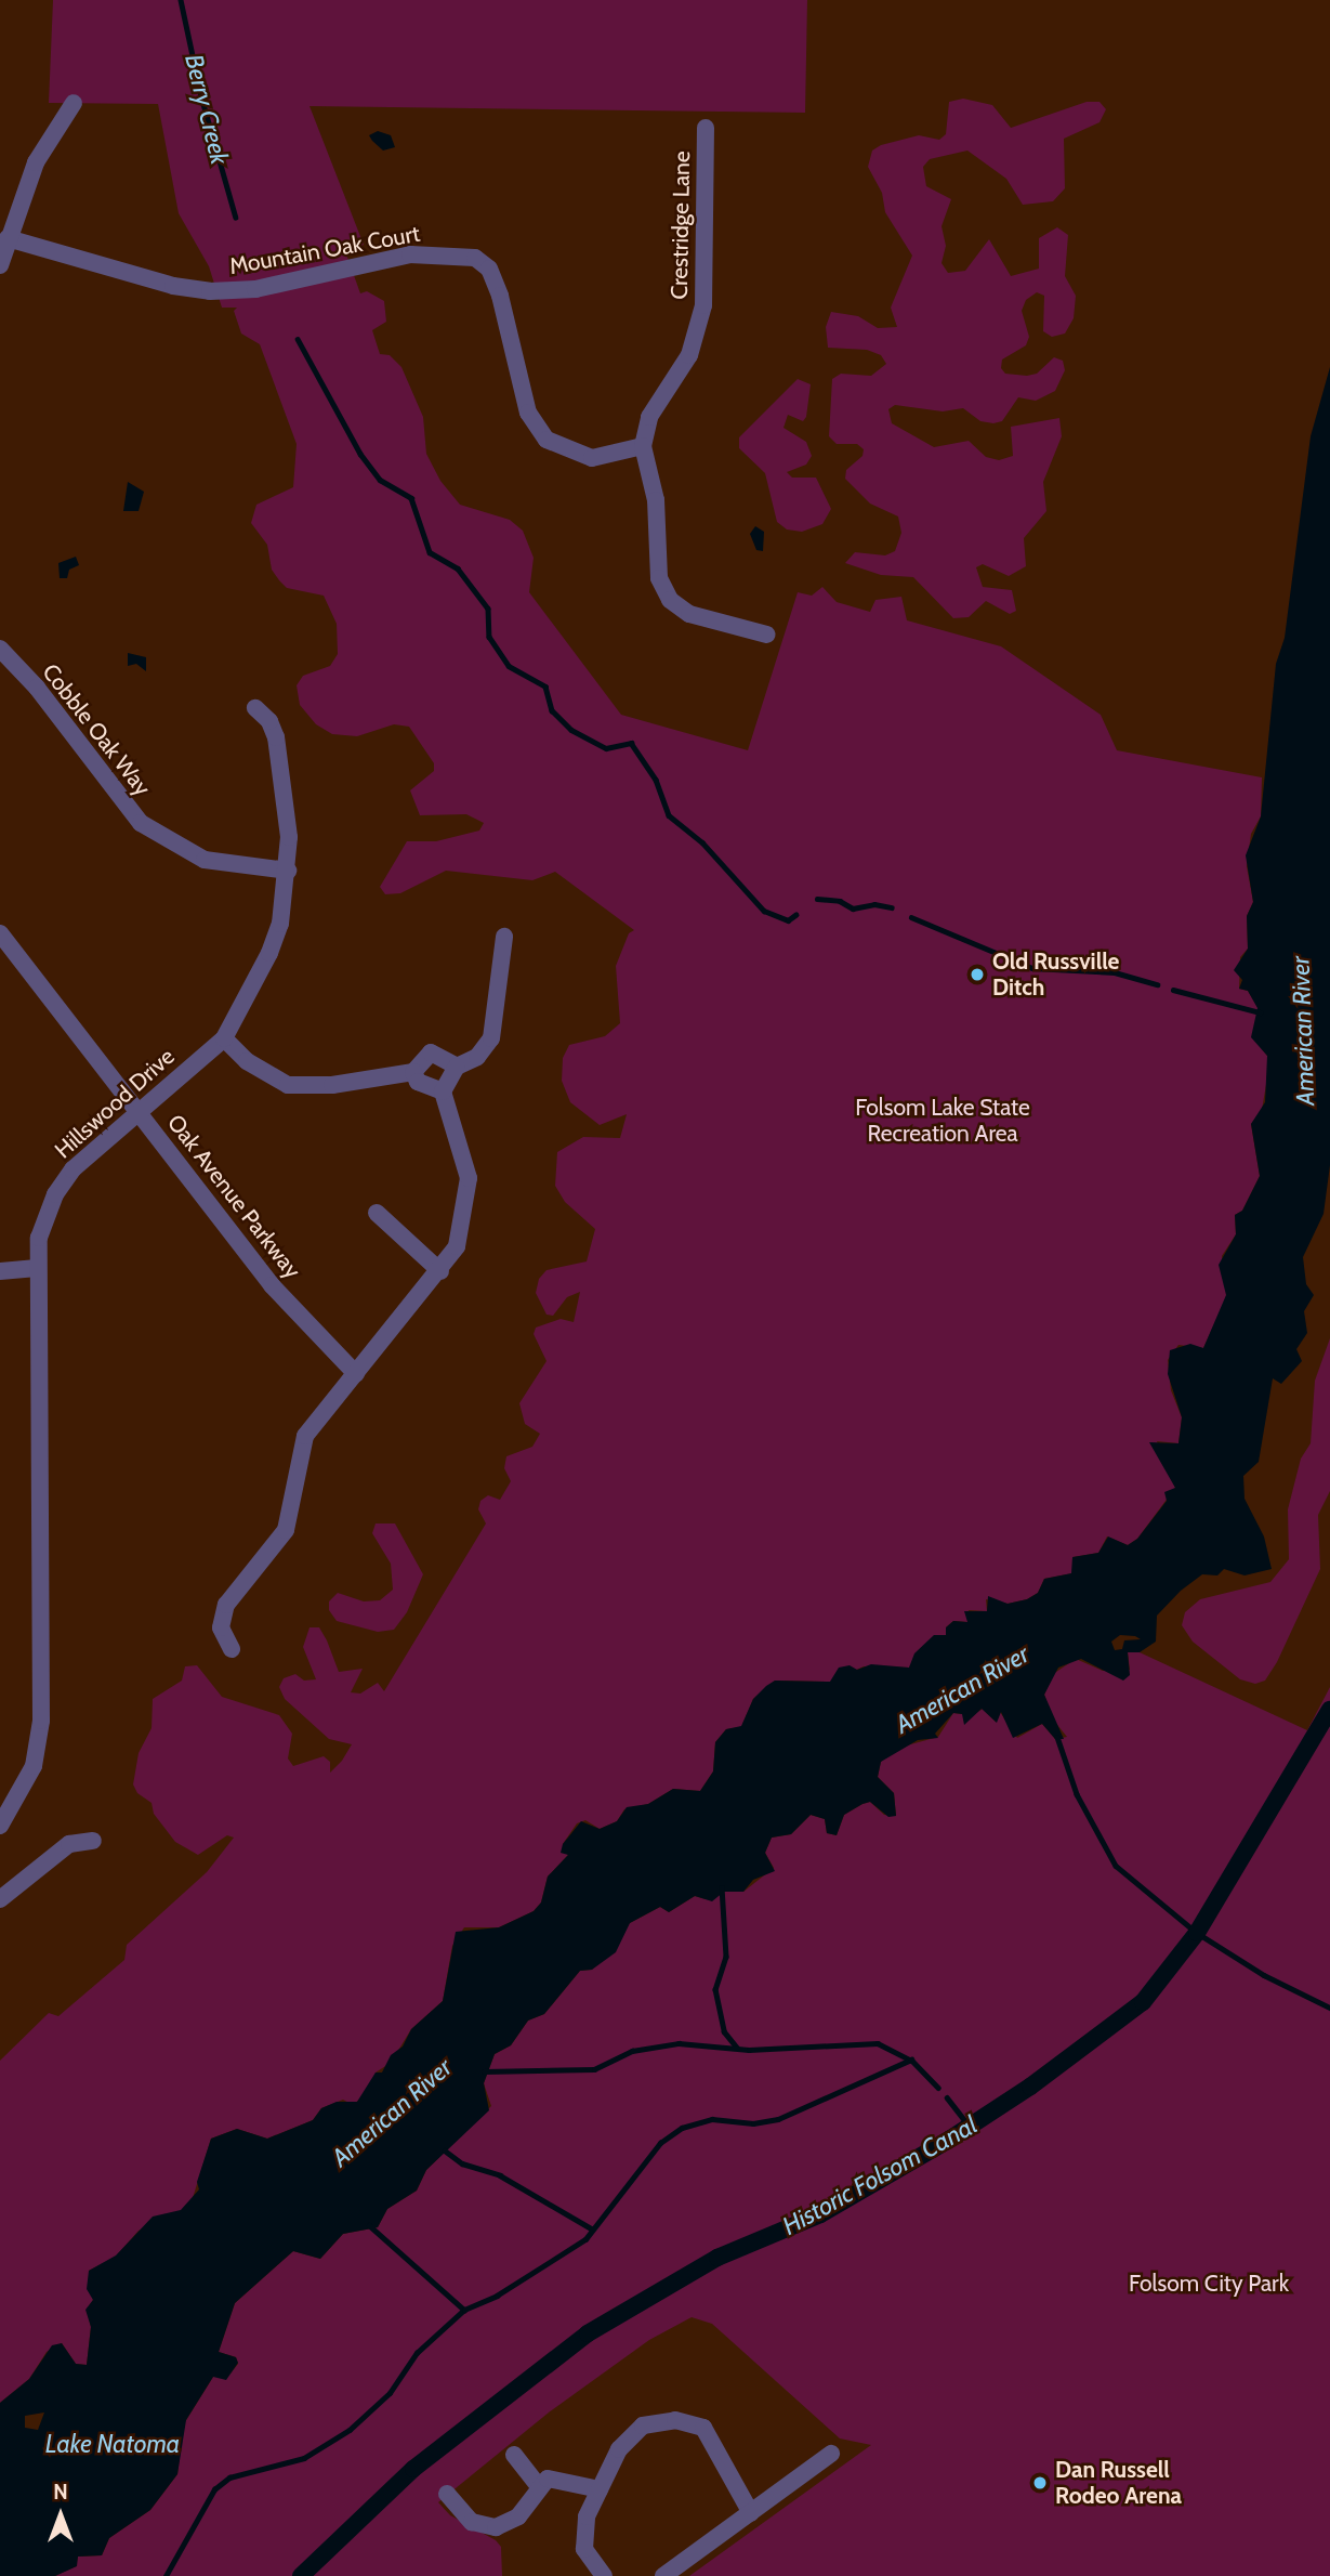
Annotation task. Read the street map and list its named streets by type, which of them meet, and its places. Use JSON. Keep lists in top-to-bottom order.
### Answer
{
  "streets": {
    "street": [
      "Crestridge Lane",
      "Mountain Oak Court",
      "Cobble Oak Way",
      "Hillswood Drive",
      "Oak Avenue Parkway"
    ]
  },
  "crossings": [
    ["Crestridge Lane", "Mountain Oak Court"],
    ["Cobble Oak Way", "Hillswood Drive"],
    ["Hillswood Drive", "Oak Avenue Parkway"]
  ],
  "water": [
    "Berry Creek",
    "American River",
    "Historic Folsom Canal",
    "Lake Natoma"
  ],
  "parks": ["Folsom Lake State Recreation Area", "Folsom City Park"],
  "places": ["Old Russville Ditch", "Dan Russell Rodeo Arena"],
  "north": "top"
}
